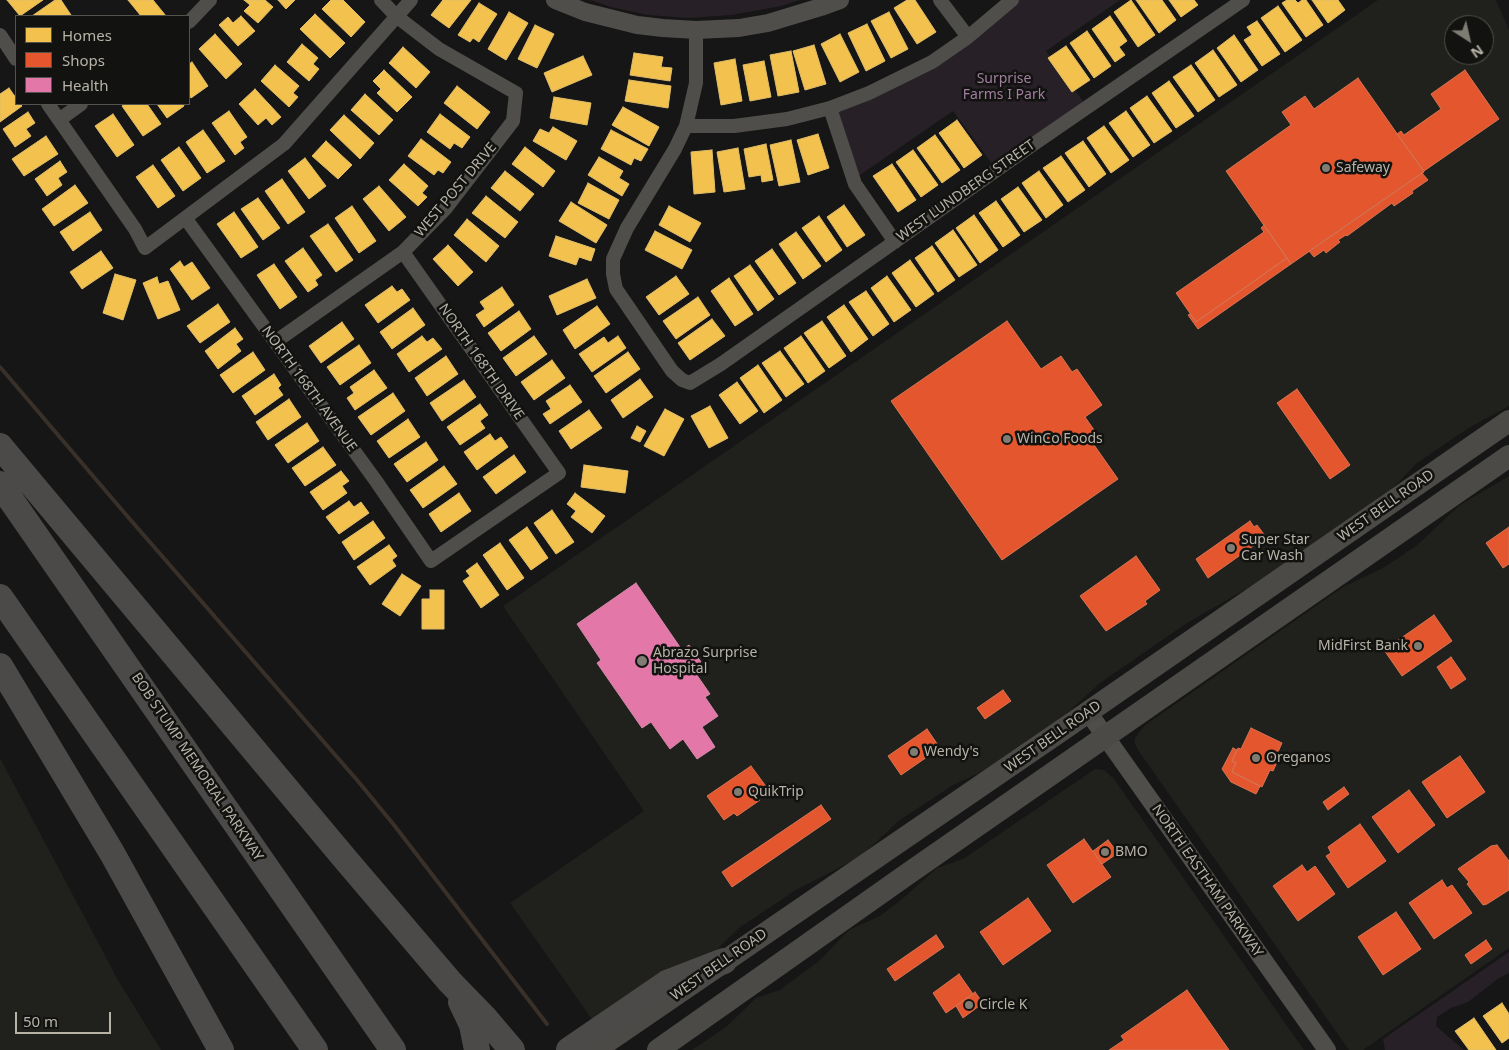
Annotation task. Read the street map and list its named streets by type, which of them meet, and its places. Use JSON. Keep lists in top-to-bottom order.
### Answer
{
  "streets": {
    "highway": ["BOB STUMP MEMORIAL PARKWAY"],
    "main road": ["WEST BELL ROAD"],
    "street": [
      "WEST POST DRIVE",
      "WEST LUNDBERG STREET",
      "NORTH 168TH DRIVE",
      "NORTH 168TH AVENUE",
      "NORTH EASTHAM PARKWAY"
    ]
  },
  "crossings": [
    ["WEST POST DRIVE", "NORTH 168TH DRIVE"],
    ["WEST POST DRIVE", "NORTH 168TH AVENUE"],
    ["NORTH 168TH DRIVE", "NORTH 168TH AVENUE"],
    ["WEST BELL ROAD", "NORTH EASTHAM PARKWAY"]
  ],
  "parks": ["Surprise Farms I Park"],
  "places": [
    "Safeway",
    "WinCo Foods",
    "Super Star Car Wash",
    "MidFirst Bank",
    "Abrazo Surprise Hospital",
    "Wendy's",
    "Oreganos",
    "QuikTrip",
    "BMO",
    "Circle K"
  ],
  "legend": ["Homes", "Shops", "Health"],
  "scale_bar": "50 m",
  "north": "bottom right"
}
